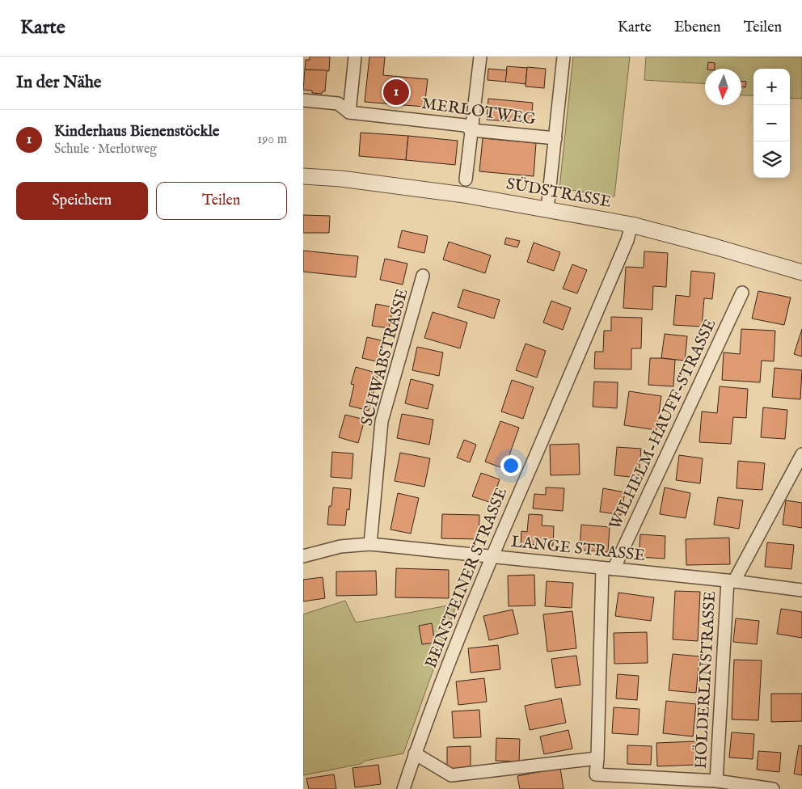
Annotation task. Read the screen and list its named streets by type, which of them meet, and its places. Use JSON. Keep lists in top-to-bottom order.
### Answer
{
  "streets": {
    "street": [
      "MERLOTWEG",
      "SÜDSTRASSE",
      "SCHWABSTRASSE",
      "WILHELM-HAUFF-STRASSE",
      "LANGE STRASSE",
      "BEINSTEINER STRASSE",
      "HÖLDERLINSTRASSE"
    ]
  },
  "crossings": [
    ["SÜDSTRASSE", "BEINSTEINER STRASSE"],
    ["SCHWABSTRASSE", "LANGE STRASSE"],
    ["WILHELM-HAUFF-STRASSE", "LANGE STRASSE"],
    ["WILHELM-HAUFF-STRASSE", "HÖLDERLINSTRASSE"],
    ["LANGE STRASSE", "BEINSTEINER STRASSE"],
    ["LANGE STRASSE", "HÖLDERLINSTRASSE"]
  ],
  "north": "bottom",
  "page": {
    "header": "Karte",
    "nav": ["Karte", "Ebenen", "Teilen"],
    "heading": "In der Nähe",
    "map_buttons": ["+", "−"],
    "pins": "1",
    "list": [
      {
        "mark": "1",
        "name": "Kinderhaus Bienenstöckle",
        "note": "Schule · Merlotweg",
        "value": "190 m"
      }
    ],
    "buttons": ["Speichern", "Teilen"]
  }
}
